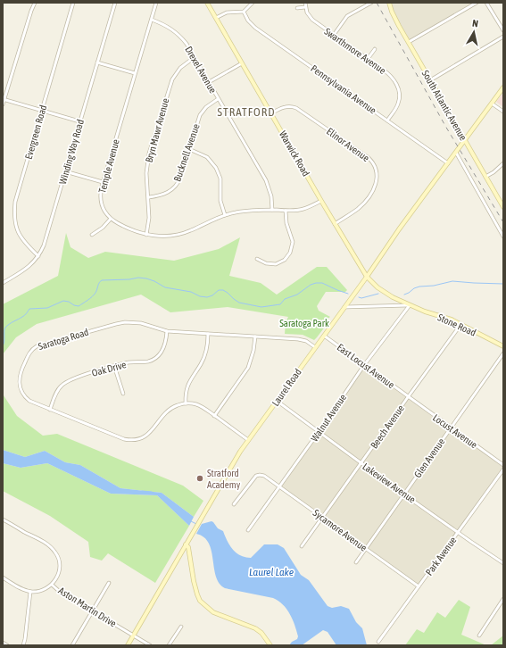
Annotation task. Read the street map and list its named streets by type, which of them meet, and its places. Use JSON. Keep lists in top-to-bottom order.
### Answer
{
  "streets": {
    "street": [
      "Swarthmore Avenue",
      "Drexel Avenue",
      "Pennsylvania Avenue",
      "South Atlantic Avenue",
      "Bryn Mawr Avenue",
      "Evergreen Road",
      "Elinor Avenue",
      "Winding Way Road",
      "Bucknell Avenue",
      "Warwick Road",
      "Temple Avenue",
      "Stone Road",
      "Saratoga Road",
      "East Locust Avenue",
      "Oak Drive",
      "Laurel Road",
      "Walnut Avenue",
      "Beech Avenue",
      "Locust Avenue",
      "Glen Avenue",
      "Lakeview Avenue",
      "Sycamore Avenue",
      "Park Avenue",
      "Aston Martin Drive"
    ]
  },
  "crossings": [
    ["Swarthmore Avenue", "Pennsylvania Avenue"],
    ["Drexel Avenue", "Bryn Mawr Avenue"],
    ["Drexel Avenue", "Bucknell Avenue"],
    ["Drexel Avenue", "Temple Avenue"],
    ["Pennsylvania Avenue", "Laurel Road"],
    ["South Atlantic Avenue", "Laurel Road"],
    ["Bryn Mawr Avenue", "Bucknell Avenue"],
    ["Bryn Mawr Avenue", "Temple Avenue"],
    ["Evergreen Road", "Winding Way Road"],
    ["Elinor Avenue", "Warwick Road"],
    ["Warwick Road", "Temple Avenue"],
    ["Warwick Road", "Stone Road"],
    ["Warwick Road", "Laurel Road"],
    ["Stone Road", "Laurel Road"],
    ["Stone Road", "Walnut Avenue"],
    ["Stone Road", "Beech Avenue"],
    ["Saratoga Road", "Oak Drive"],
    ["Saratoga Road", "Laurel Road"],
    ["East Locust Avenue", "Laurel Road"],
    ["East Locust Avenue", "Walnut Avenue"],
    ["East Locust Avenue", "Beech Avenue"],
    ["East Locust Avenue", "Locust Avenue"],
    ["Laurel Road", "Lakeview Avenue"],
    ["Laurel Road", "Aston Martin Drive"],
    ["Walnut Avenue", "Lakeview Avenue"],
    ["Walnut Avenue", "Sycamore Avenue"],
    ["Beech Avenue", "Locust Avenue"],
    ["Beech Avenue", "Lakeview Avenue"],
    ["Beech Avenue", "Sycamore Avenue"],
    ["Locust Avenue", "Glen Avenue"],
    ["Glen Avenue", "Lakeview Avenue"],
    ["Glen Avenue", "Sycamore Avenue"],
    ["Lakeview Avenue", "Park Avenue"],
    ["Sycamore Avenue", "Park Avenue"]
  ],
  "districts": ["STRATFORD"],
  "water": ["Laurel Lake"],
  "parks": ["Saratoga Park"],
  "places": ["Stratford Academy"],
  "north": "top"
}
